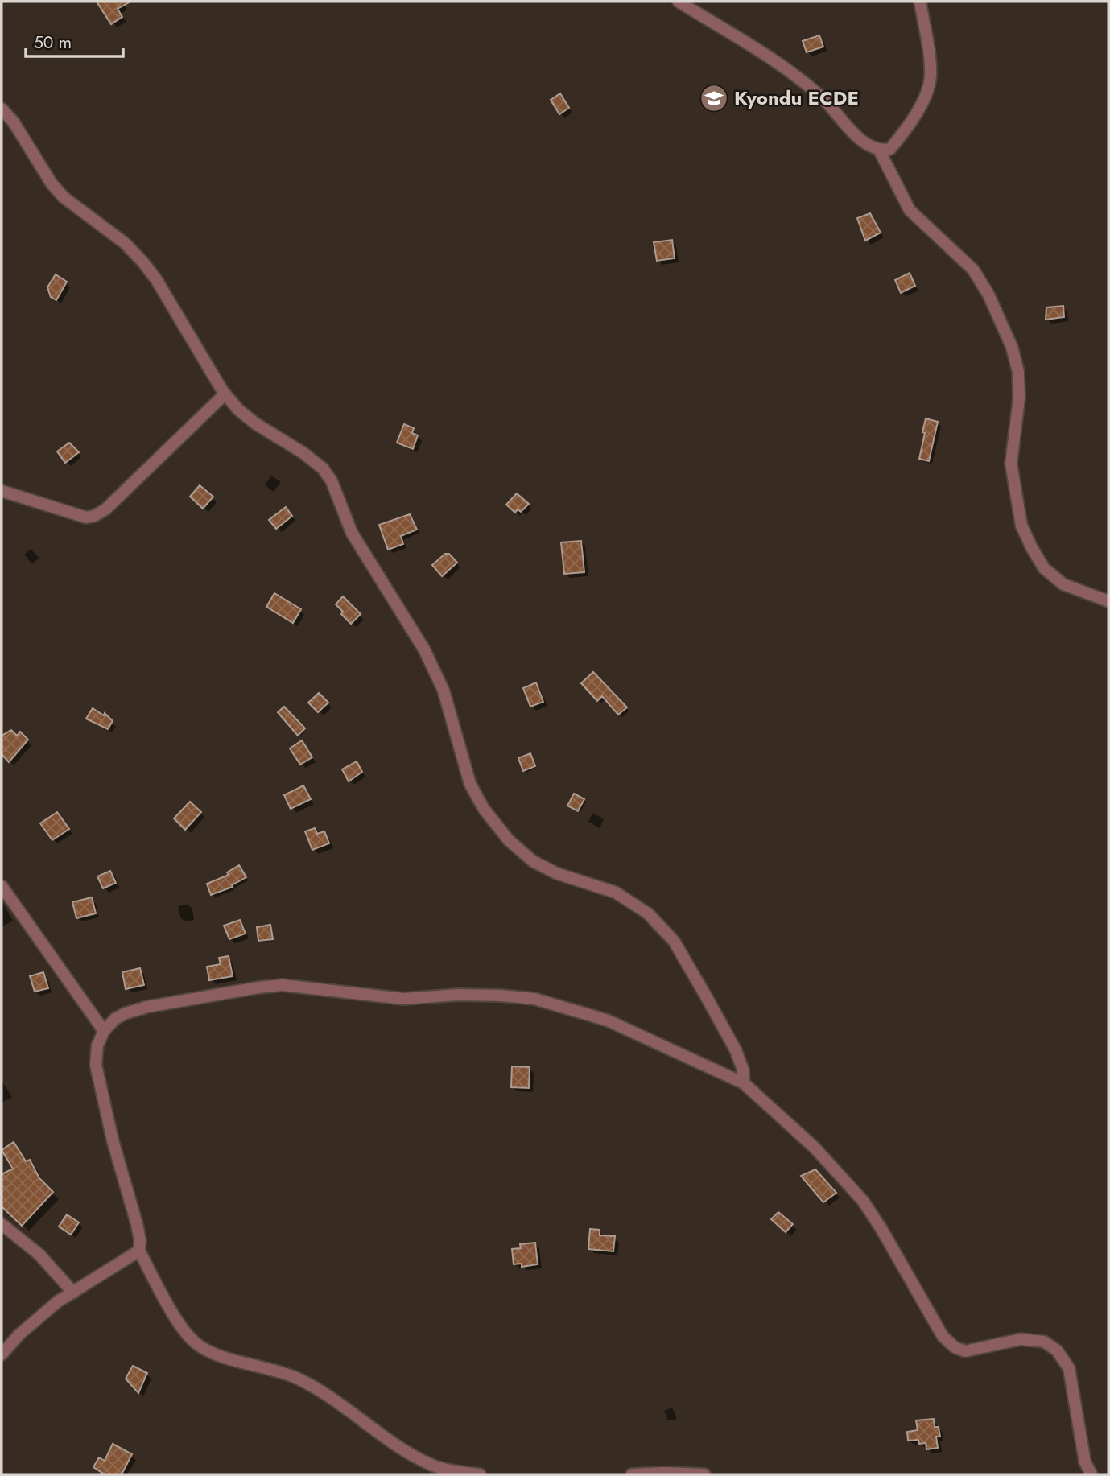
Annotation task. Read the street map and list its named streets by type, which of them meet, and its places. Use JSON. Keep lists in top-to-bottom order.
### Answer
{
  "places": {
    "school or university": ["Kyondu ECDE"]
  },
  "scale_bar": "50 m"
}
